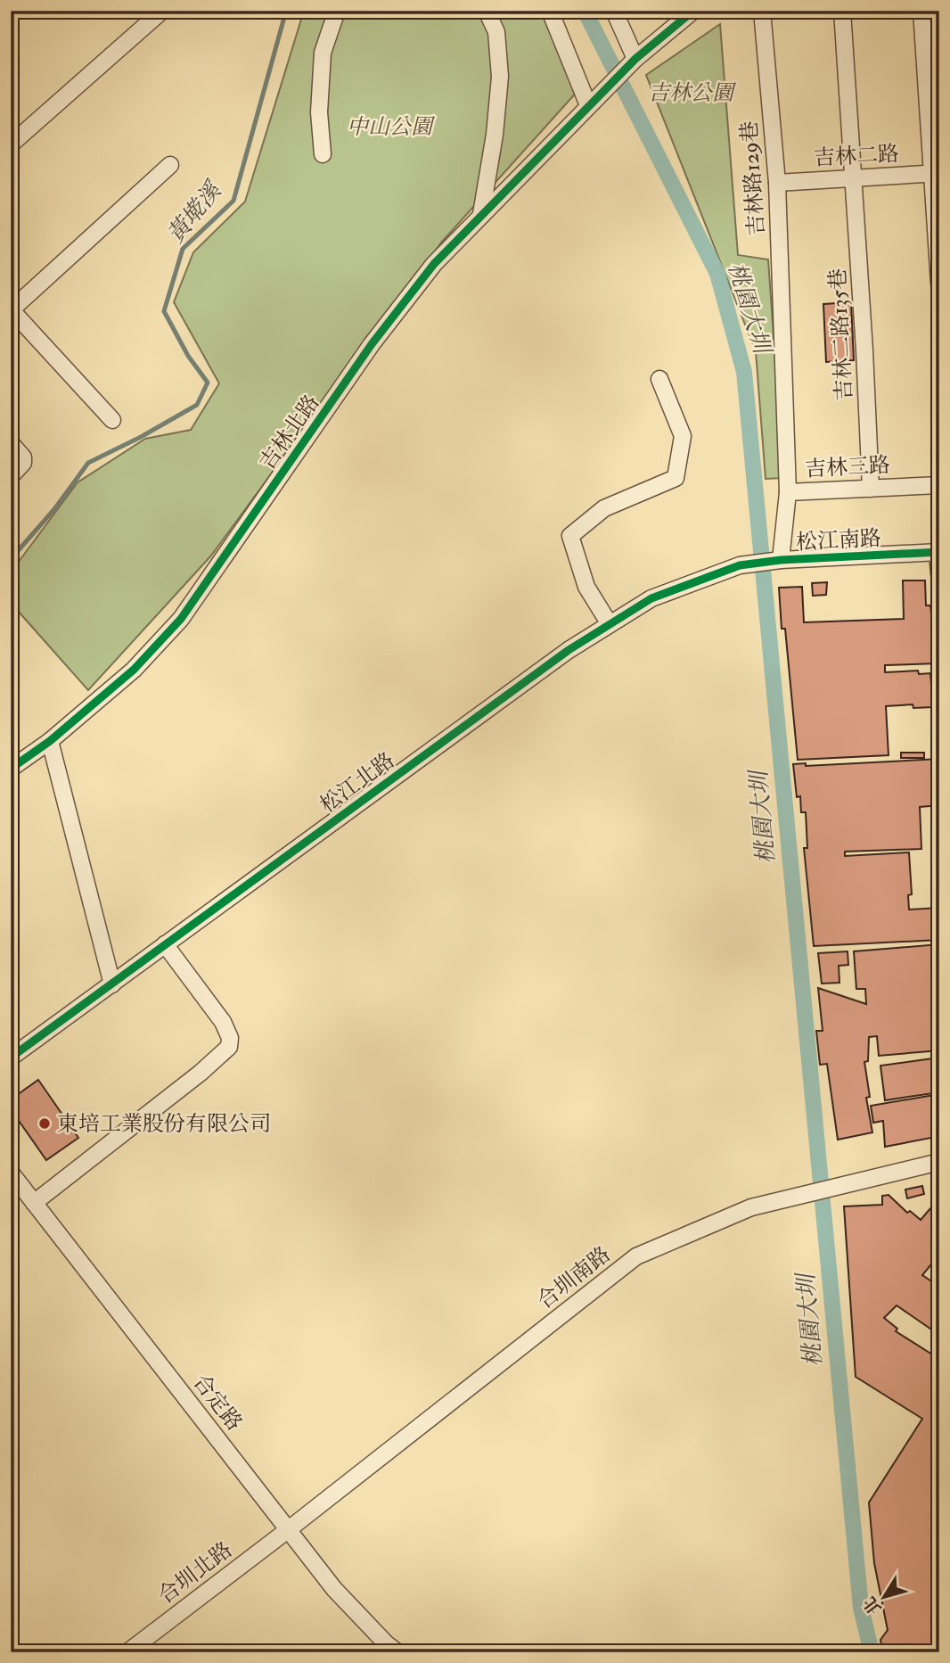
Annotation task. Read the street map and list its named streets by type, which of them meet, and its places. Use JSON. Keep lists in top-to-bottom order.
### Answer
{
  "streets": {
    "street": [
      "吉林二路",
      "吉林路129巷",
      "吉林二路135巷",
      "吉林北路",
      "吉林三路",
      "松江南路",
      "松江北路",
      "合圳南路",
      "合定路",
      "合圳北路"
    ]
  },
  "crossings": [
    ["吉林二路", "吉林路129巷"],
    ["吉林二路", "吉林二路135巷"],
    ["吉林路129巷", "吉林三路"],
    ["吉林二路135巷", "吉林三路"],
    ["吉林三路", "松江南路"],
    ["松江南路", "松江北路"],
    ["合圳南路", "合定路"],
    ["合圳南路", "合圳北路"],
    ["合定路", "合圳北路"]
  ],
  "water": ["黃墘溪", "桃園大圳"],
  "parks": ["吉林公園", "中山公園"],
  "places": ["東培工業股份有限公司"],
  "north": "bottom left"
}
